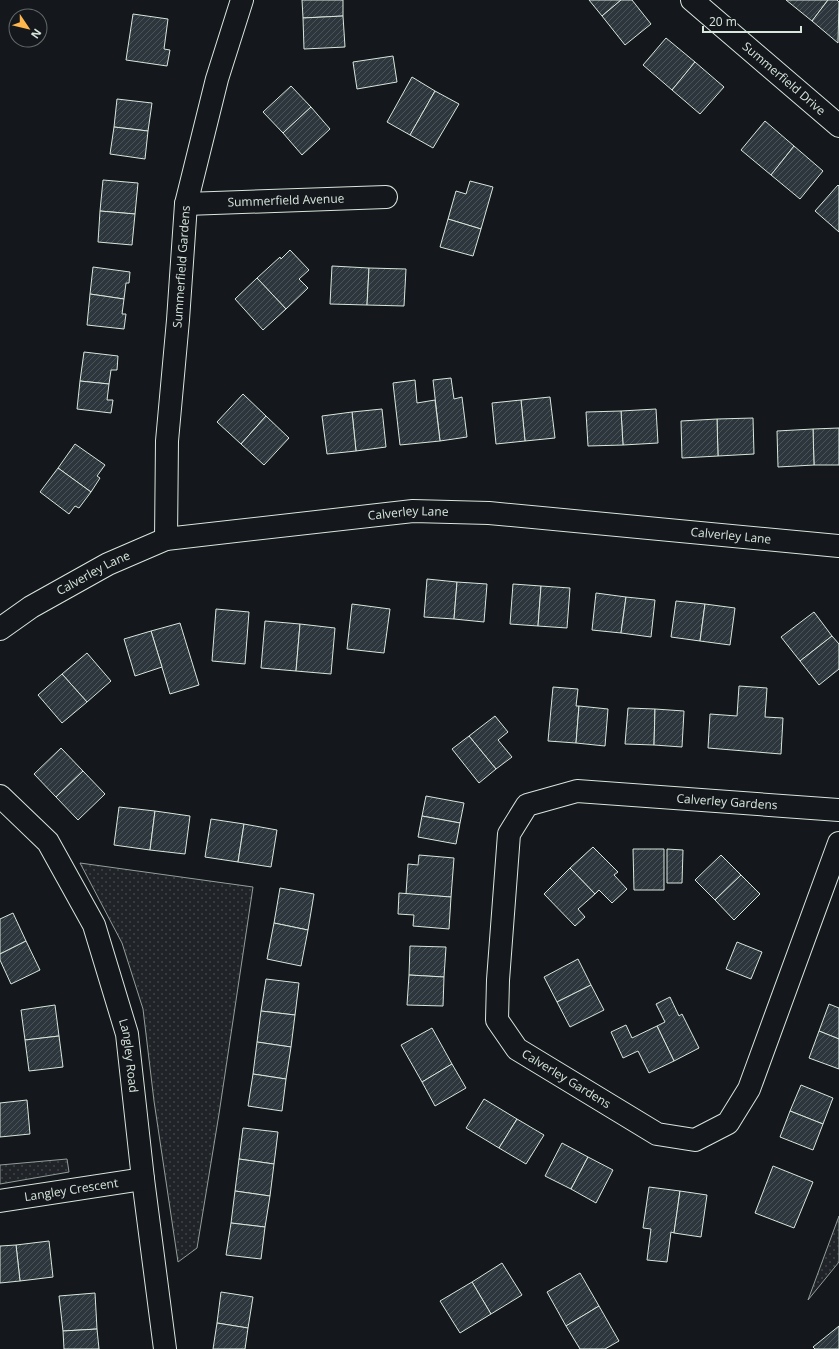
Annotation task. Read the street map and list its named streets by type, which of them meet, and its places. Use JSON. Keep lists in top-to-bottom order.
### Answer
{
  "streets": {
    "street": [
      "Summerfield Drive",
      "Summerfield Avenue",
      "Summerfield Gardens",
      "Calverley Lane",
      "Calverley Gardens",
      "Langley Road",
      "Langley Crescent"
    ]
  },
  "crossings": [
    ["Summerfield Avenue", "Summerfield Gardens"],
    ["Summerfield Gardens", "Calverley Lane"],
    ["Langley Road", "Langley Crescent"]
  ],
  "scale_bar": "20 m",
  "north": "bottom right"
}
